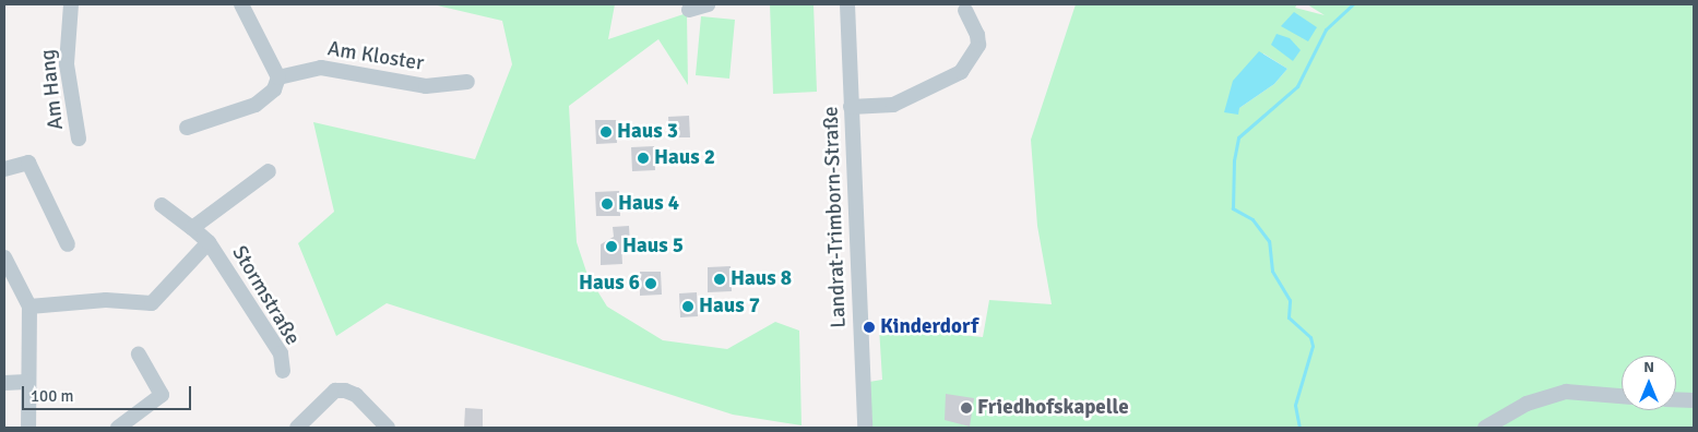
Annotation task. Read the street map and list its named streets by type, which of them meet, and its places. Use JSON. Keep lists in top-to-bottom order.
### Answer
{
  "streets": {
    "street": [
      "Am Kloster",
      "Am Hang",
      "Landrat-Trimborn-Straße",
      "Stormstraße"
    ]
  },
  "places": [
    "Haus 3",
    "Haus 2",
    "Haus 4",
    "Haus 5",
    "Haus 8",
    "Haus 6",
    "Haus 7",
    "Kinderdorf",
    "Friedhofskapelle"
  ],
  "scale_bar": "100 m",
  "north": "top"
}
